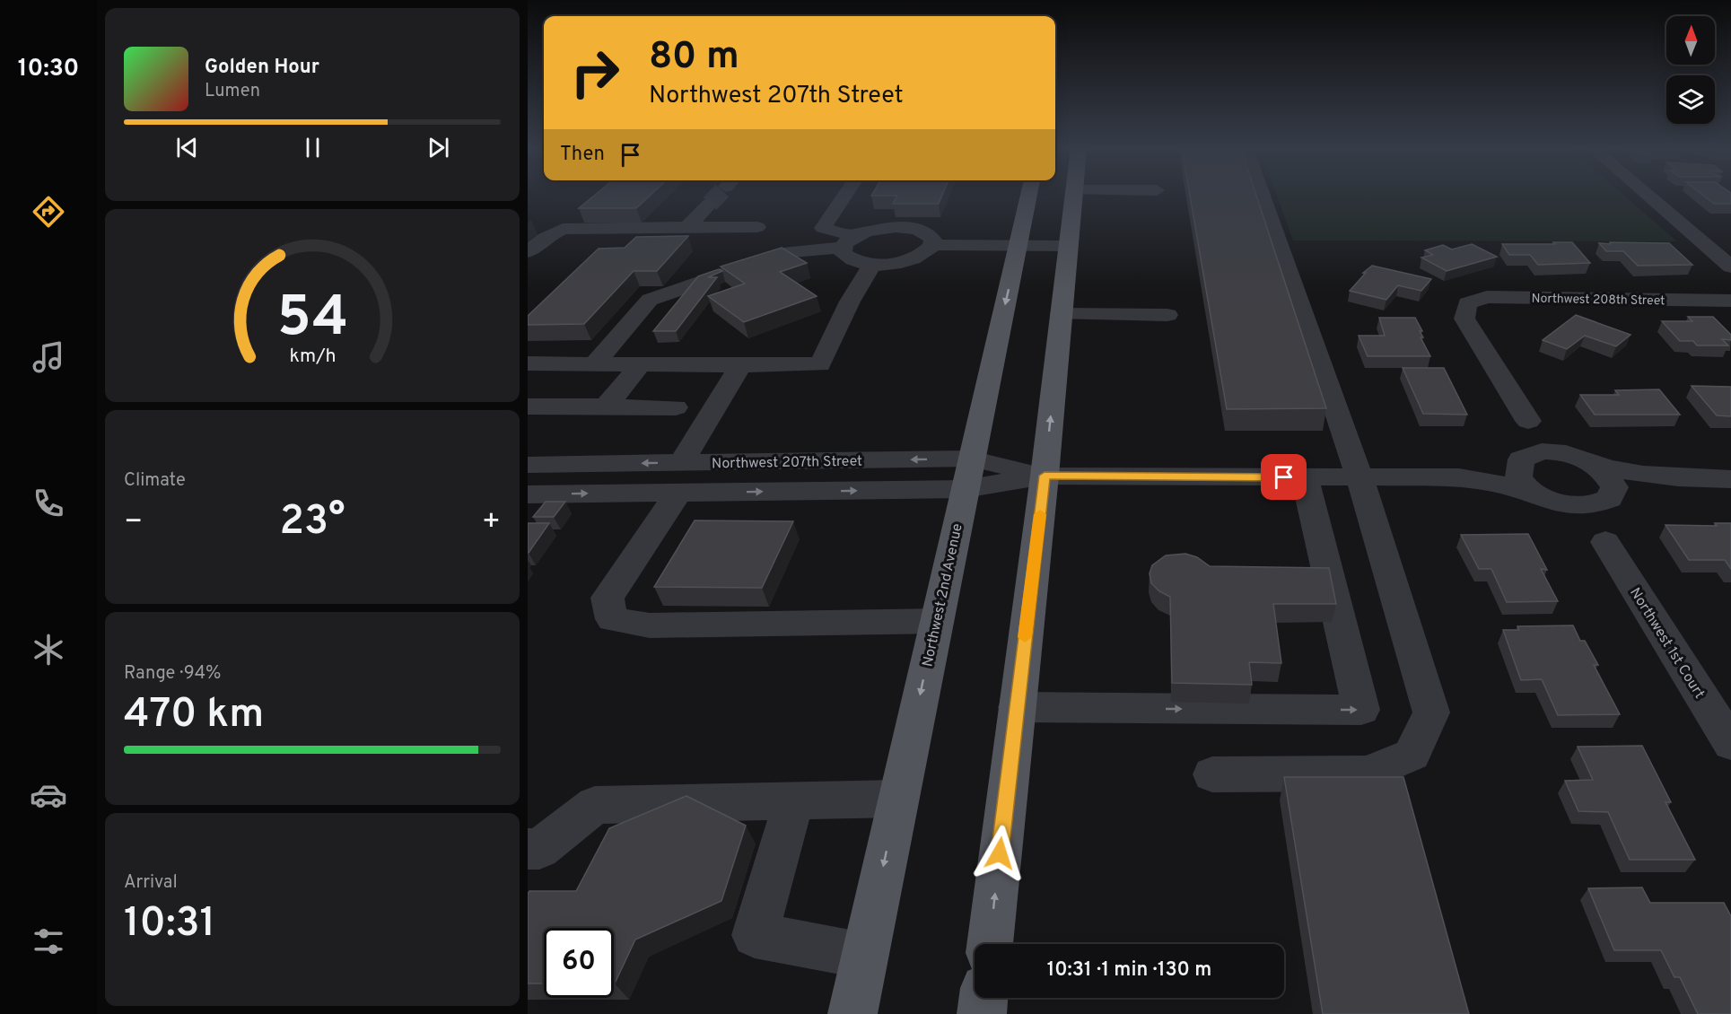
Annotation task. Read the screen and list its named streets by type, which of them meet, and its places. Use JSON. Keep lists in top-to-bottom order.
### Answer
{
  "streets": {
    "main road": ["Northwest 2nd Avenue"],
    "street": ["Northwest 208th Street", "Northwest 207th Street", "Northwest 1st Court"]
  },
  "crossings": [
    ["Northwest 207th Street", "Northwest 2nd Avenue"],
    ["Northwest 207th Street", "Northwest 1st Court"]
  ],
  "north": "top",
  "page": {
    "tabs": "10:30",
    "turn": ["80 m", "Northwest 207th Street"],
    "song": ["Golden Hour", "Lumen"],
    "then": "Then",
    "tile": [
      "Climate",
      ["Range · 94%", "470 km"],
      ["Arrival", "10:31"]
    ],
    "heat": ["−", "23°", "+"],
    "limit": "60",
    "trip": "10:31 · 1 min · 130 m",
    "gauge": ["54", "km/h"]
  }
}
